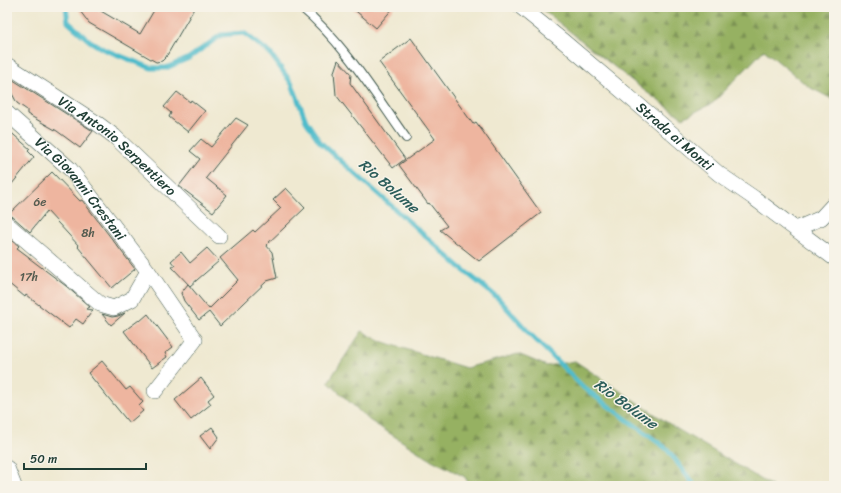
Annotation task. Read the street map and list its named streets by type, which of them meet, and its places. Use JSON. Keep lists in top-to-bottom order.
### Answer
{
  "streets": {
    "street": ["Strada ai Monti", "Via Antonio Serpentiero", "Via Giovanni Crestani"]
  },
  "water": ["Rio Bolume"],
  "house_numbers": ["6e", "8h", "17h"],
  "scale_bar": "50 m"
}
